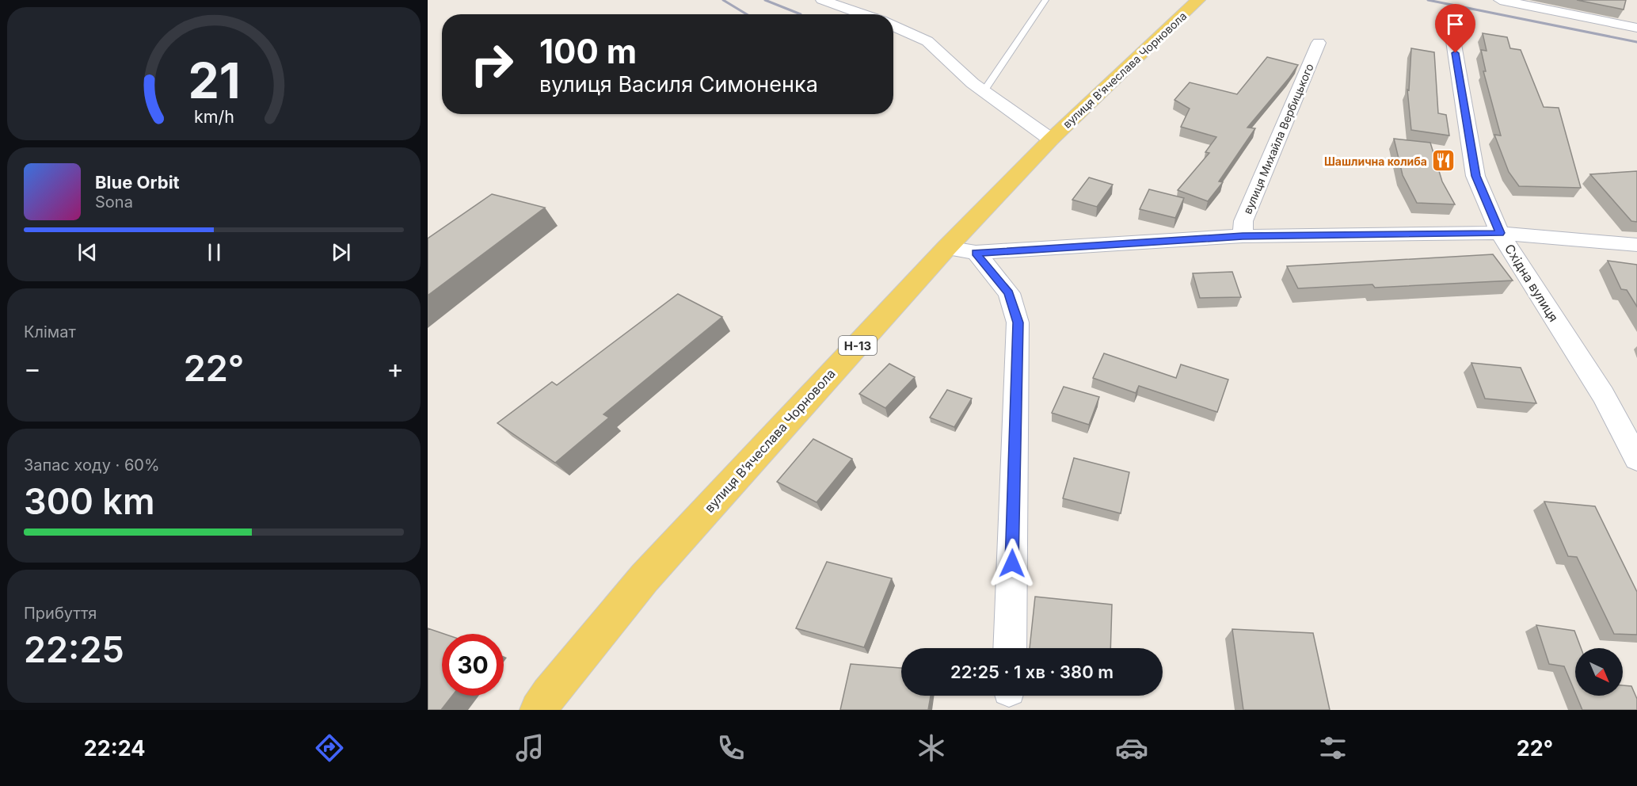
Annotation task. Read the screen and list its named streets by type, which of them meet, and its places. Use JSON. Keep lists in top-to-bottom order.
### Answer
{
  "streets": {
    "main road": ["вулиця Вʼячеслава Чорновола", "Н-13"],
    "street": ["вулиця Михайла Вербицького", "Східна вулиця"]
  },
  "places": {
    "restaurant": ["Шашлична колиба"]
  },
  "north": "bottom right",
  "page": {
    "turn": ["100 m", "вулиця Василя Симоненка"],
    "song": ["Blue Orbit", "Sona"],
    "tile": [
      "Клімат",
      ["Запас ходу · 60%", "300 km"],
      ["Прибуття", "22:25"]
    ],
    "heat": ["−", "22°", "+"],
    "limit": "30",
    "trip": "22:25 · 1 хв · 380 m",
    "tabs": ["22:24", "22°"],
    "gauge": ["21", "km/h"]
  }
}
